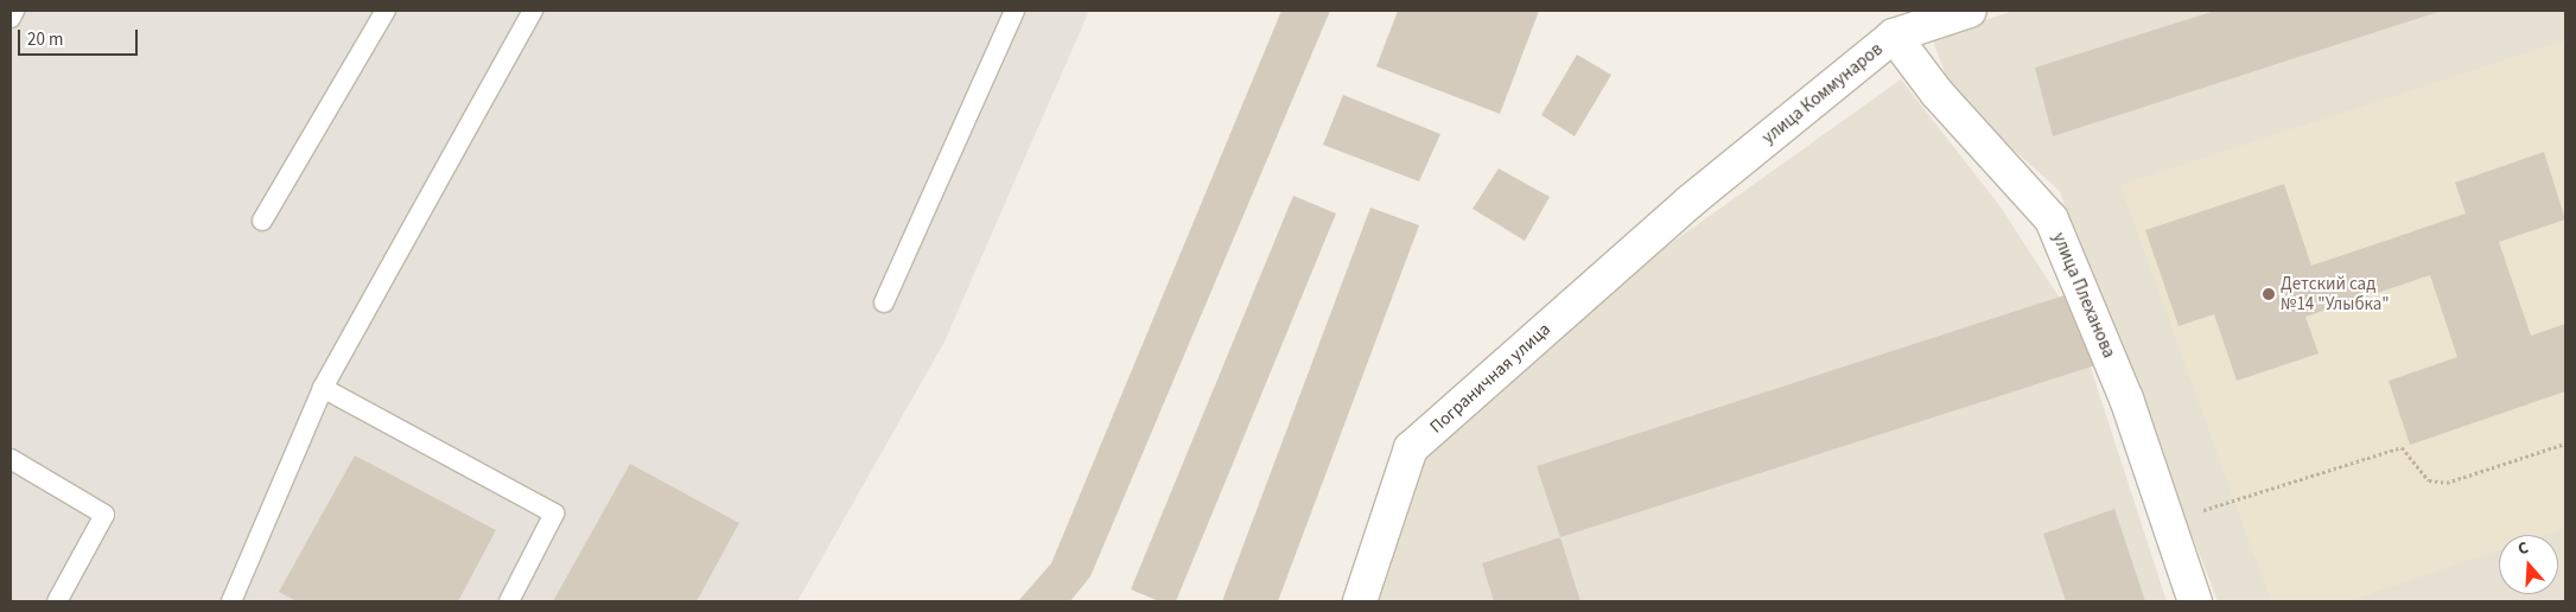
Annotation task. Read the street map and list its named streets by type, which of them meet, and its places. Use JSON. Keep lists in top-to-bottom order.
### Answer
{
  "streets": {
    "street": ["улица Коммунаров", "улица Плеханова", "Пограничная улица"]
  },
  "crossings": [
    ["улица Коммунаров", "улица Плеханова"],
    ["улица Коммунаров", "Пограничная улица"]
  ],
  "places": ["Детский сад №14 \"Улыбка\""],
  "scale_bar": "20 m",
  "north": "top"
}
